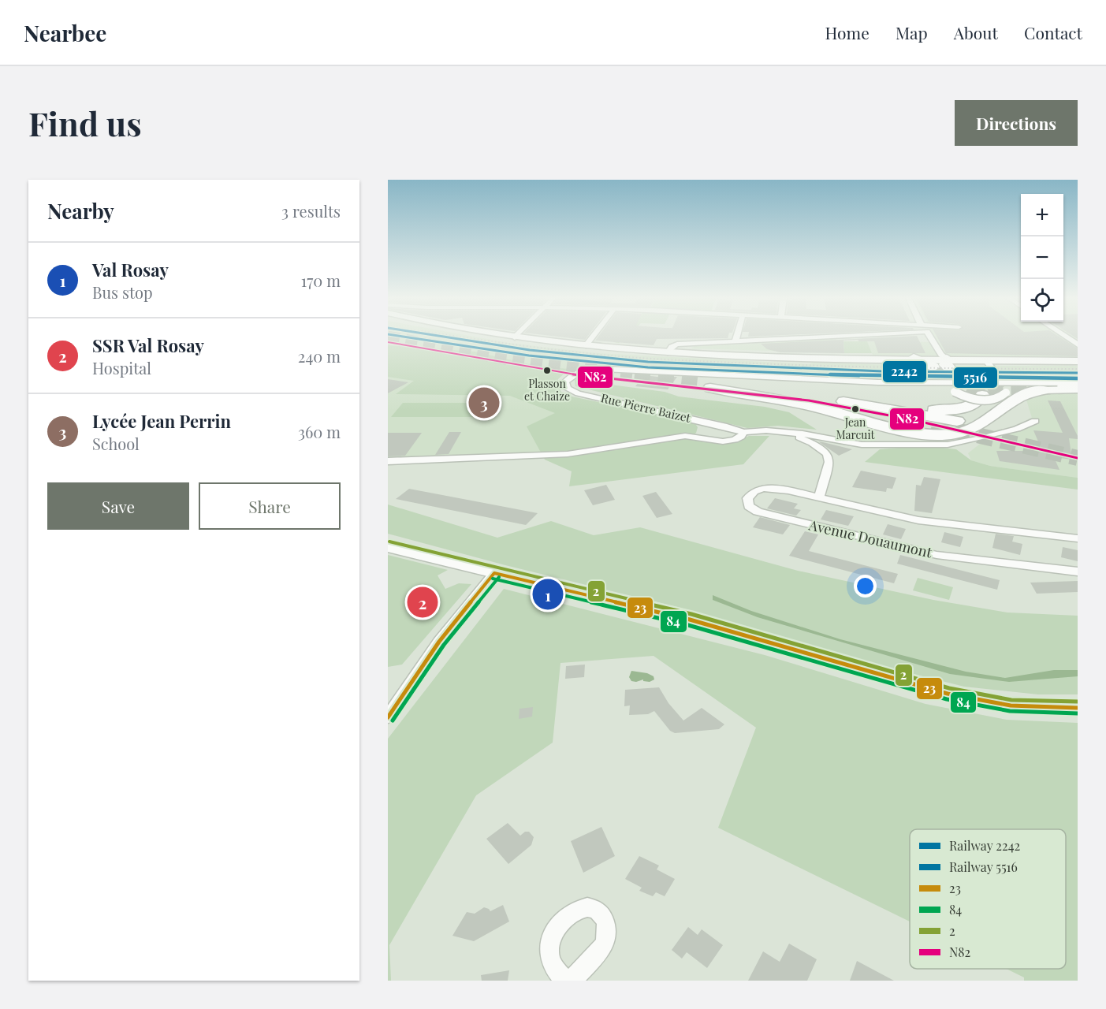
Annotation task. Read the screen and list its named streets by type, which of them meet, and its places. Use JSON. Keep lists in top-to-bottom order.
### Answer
{
  "streets": {
    "street": ["Rue Pierre Baizet", "Avenue Douaumont"]
  },
  "places": ["Plasson et Chaize", "Jean Marcuit"],
  "lines": [
    "rail line 2242",
    "rail line 5516",
    "transit line N82",
    "transit line 2",
    "transit line 23",
    "transit line 84"
  ],
  "legend": [
    "Railway 2242",
    "Railway 5516",
    "23",
    "84",
    "2",
    "N82"
  ],
  "page": {
    "header": "Nearbee",
    "nav": [
      "Home",
      "Map",
      "About",
      "Contact"
    ],
    "buttons": [
      "Directions",
      ["Save", "Share"]
    ],
    "title": "Find us",
    "heading": ["Nearby", "3 results"],
    "map_buttons": ["+", "−"],
    "list": [
      {
        "mark": "1",
        "name": "Val Rosay",
        "note": "Bus stop",
        "value": "170 m"
      },
      {
        "mark": "2",
        "name": "SSR Val Rosay",
        "note": "Hospital",
        "value": "240 m"
      },
      {
        "mark": "3",
        "name": "Lycée Jean Perrin",
        "note": "School",
        "value": "360 m"
      }
    ],
    "pins": ["3", "1", "2"]
  }
}
